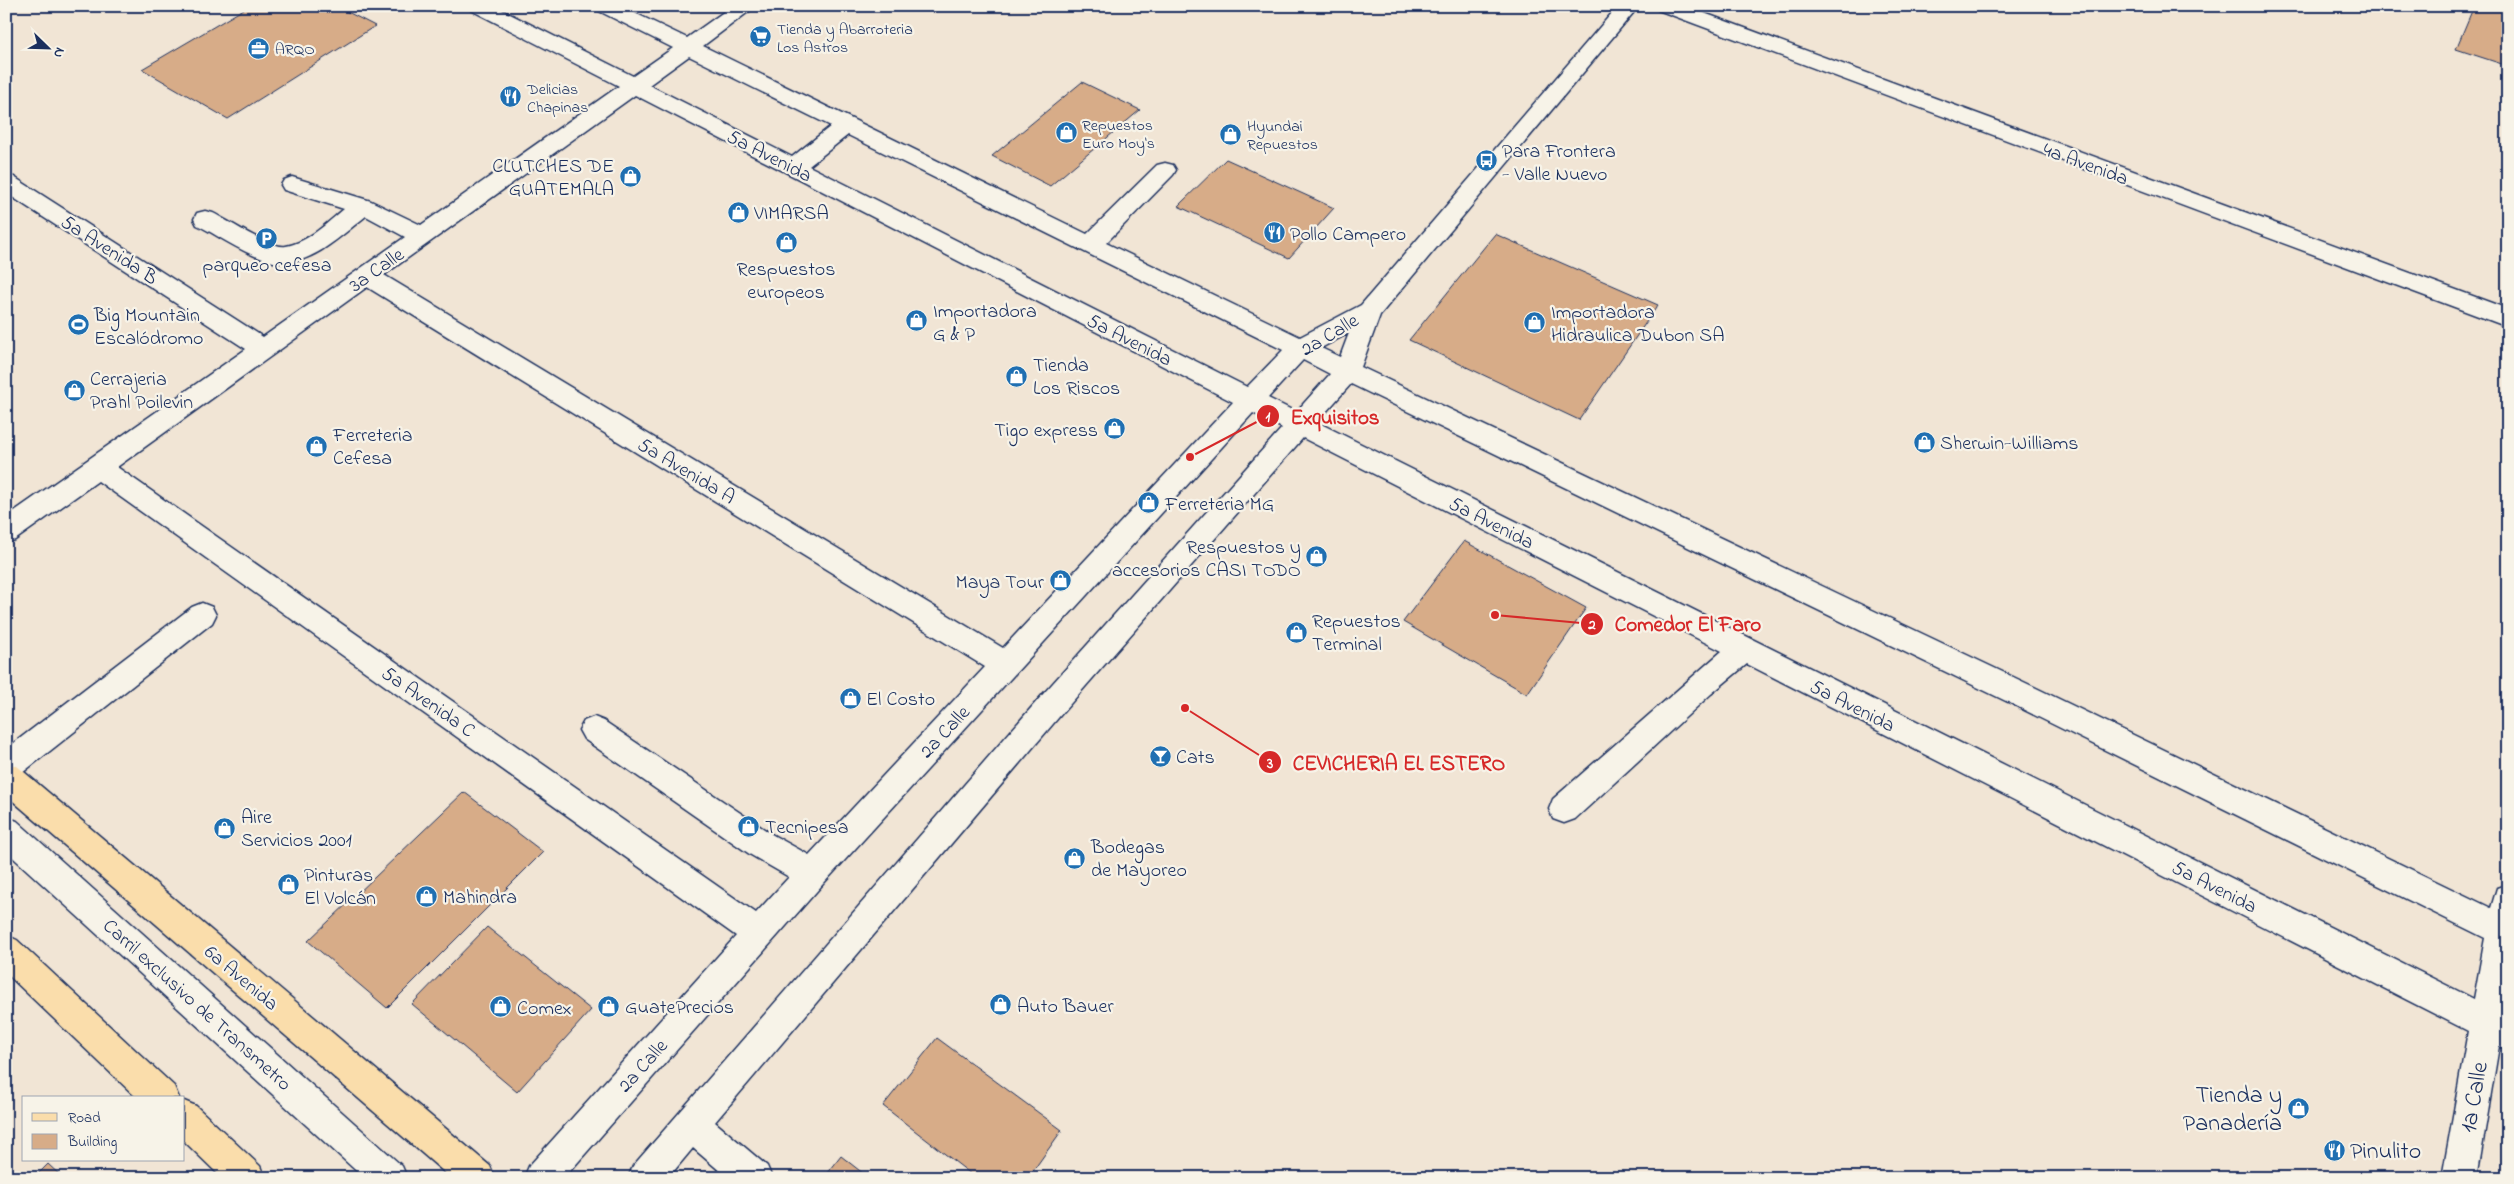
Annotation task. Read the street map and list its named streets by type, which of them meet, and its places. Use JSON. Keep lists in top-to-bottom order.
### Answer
{
  "streets": {
    "main road": ["6a Avenida"],
    "street": [
      "5a Avenida",
      "4a Avenida",
      "5a Avenida B",
      "3a Calle",
      "2a Calle",
      "5a Avenida A",
      "5a Avenida C",
      "Carril exclusivo de Transmetro",
      "1a Calle"
    ]
  },
  "crossings": [
    ["5a Avenida", "3a Calle"],
    ["5a Avenida", "2a Calle"],
    ["5a Avenida", "1a Calle"],
    ["5a Avenida B", "3a Calle"],
    ["3a Calle", "5a Avenida A"],
    ["3a Calle", "5a Avenida C"],
    ["2a Calle", "5a Avenida A"],
    ["2a Calle", "5a Avenida C"]
  ],
  "places": {
    "supermarket": ["Tienda y Abarroteria Los Astros"],
    "office": ["ARQO"],
    "restaurant": ["Delicias Chapinas", "Pollo Campero", "Pinulito"],
    "shop": [
      "Repuestos Euro Moy's",
      "Hyundai Repuestos",
      "CLUTCHES DE GUATEMALA",
      "VIMARSA",
      "Respuestos europeos",
      "Importadora G & P",
      "Importadora Hidraulica Dubon SA",
      "Tienda Los Riscos",
      "Cerrajeria Prahl Poilevin",
      "Tigo express",
      "Sherwin-Williams",
      "Ferreteria Cefesa",
      "Ferreteria MG",
      "Respuestos y accesorios CASI TODO",
      "Maya Tour",
      "Repuestos Terminal",
      "El Costo",
      "Tecnipesa",
      "Aire Servicios 2001",
      "Bodegas de Mayoreo",
      "Pinturas El Volcán",
      "Mahindra",
      "Auto Bauer",
      "GuatePrecios",
      "Comex",
      "Tienda y Panadería"
    ],
    "bus stop": ["Para Frontera - Valle Nuevo"],
    "parking": ["parqueo cefesa"],
    "sports": ["Big Mountain Escalódromo"],
    "other": ["Exquisitos", "Comedor El Faro", "CEVICHERIA EL ESTERO"],
    "bar": ["Cats"]
  },
  "legend": ["Road", "Building"],
  "north": "bottom right"
}
